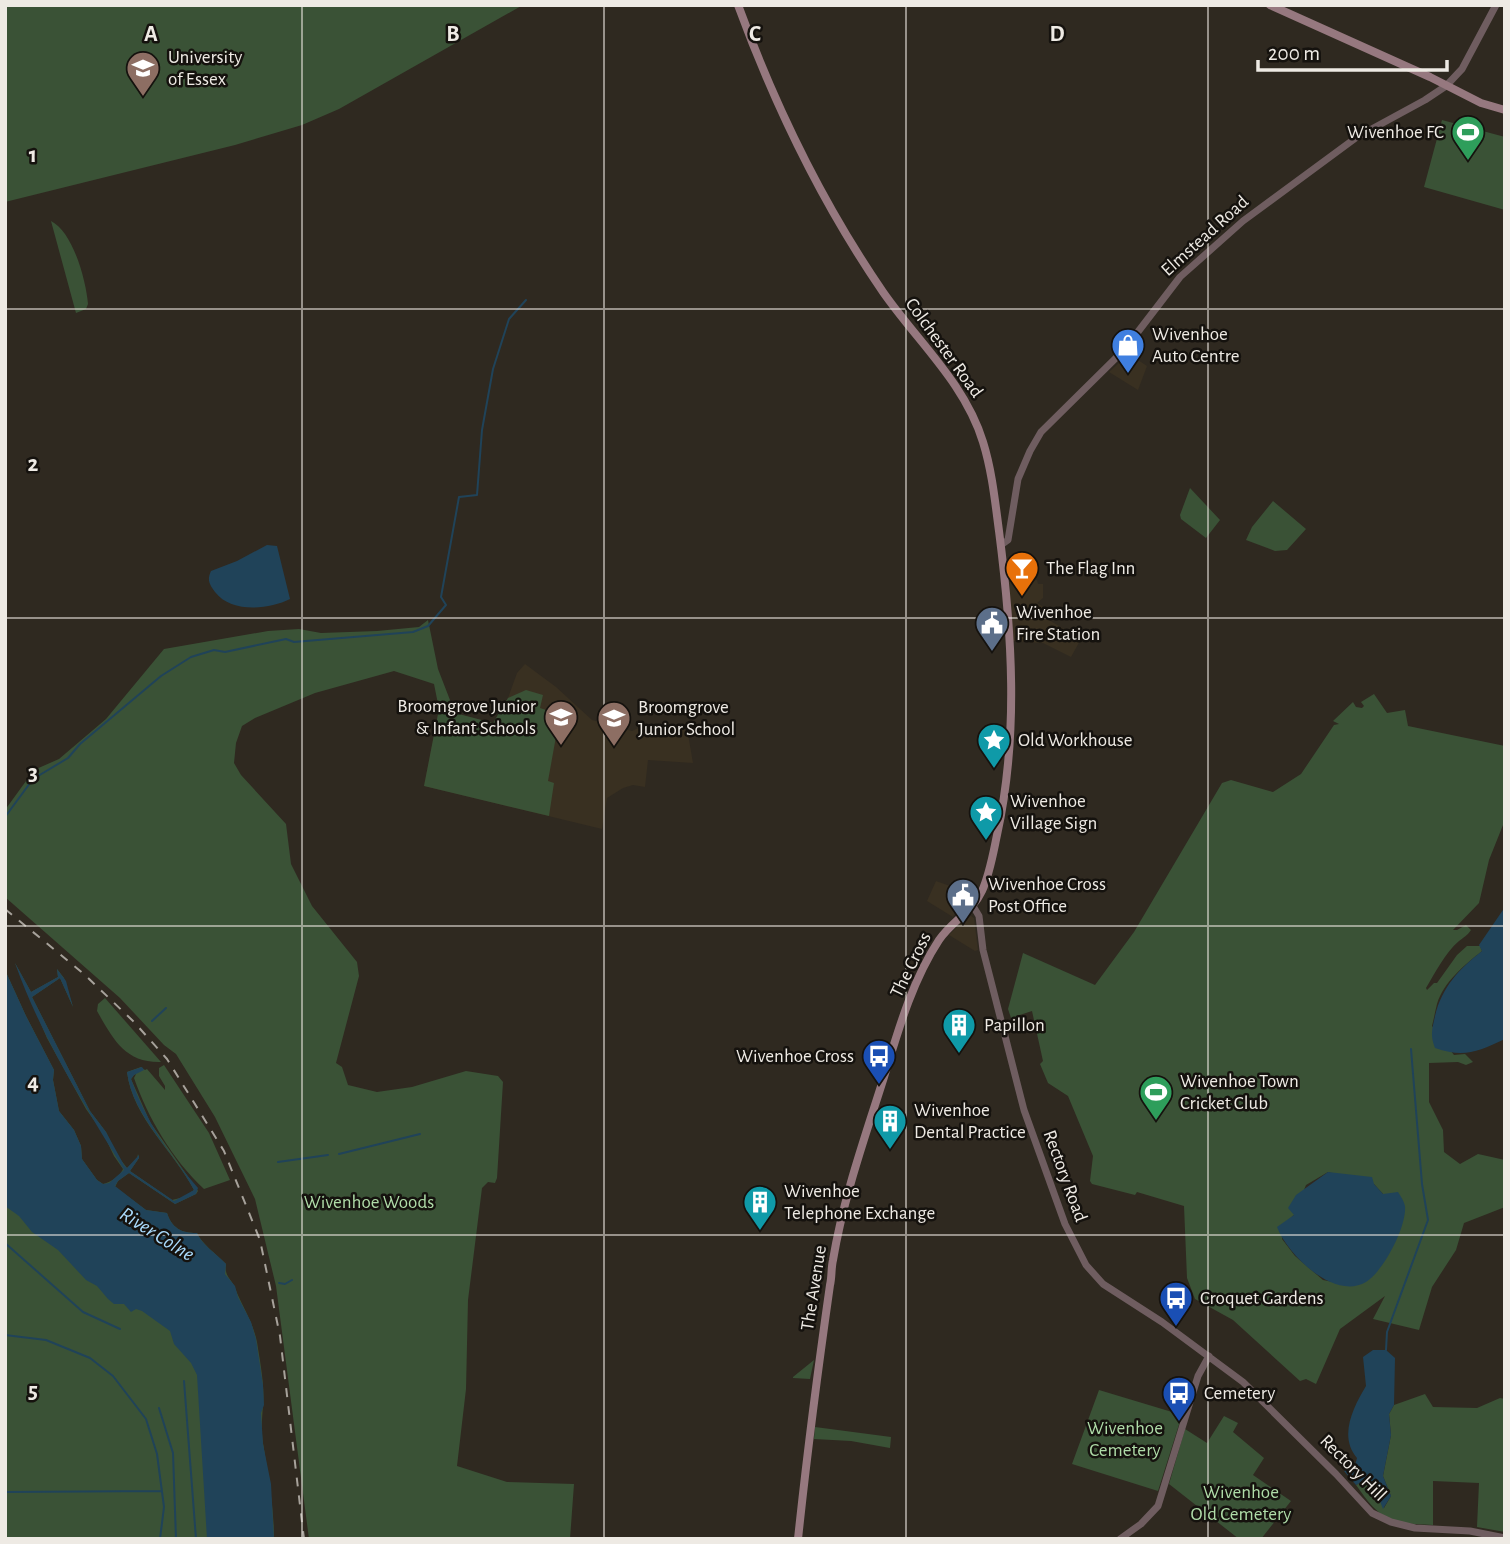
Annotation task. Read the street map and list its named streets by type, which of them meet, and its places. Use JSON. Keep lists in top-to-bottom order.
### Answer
{
  "streets": {
    "main road": ["Colchester Road", "The Cross", "The Avenue"],
    "street": ["Elmstead Road", "Rectory Road", "Rectory Hill"]
  },
  "crossings": [
    ["Elmstead Road", "Colchester Road"],
    ["Colchester Road", "The Cross"],
    ["Colchester Road", "Rectory Road"],
    ["The Cross", "Rectory Road"],
    ["The Cross", "The Avenue"],
    ["Rectory Road", "Rectory Hill"]
  ],
  "water": ["River Colne"],
  "parks": ["Wivenhoe Woods", "Wivenhoe Cemetery", "Wivenhoe Old Cemetery"],
  "places": {
    "school or university": ["University of Essex", "Broomgrove Junior & Infant Schools", "Broomgrove Junior School"],
    "sports": ["Wivenhoe FC", "Wivenhoe Town Cricket Club"],
    "shop": ["Wivenhoe Auto Centre"],
    "bar": ["The Flag Inn"],
    "public building": ["Wivenhoe Fire Station", "Wivenhoe Cross Post Office"],
    "place": ["Old Workhouse", "Wivenhoe Village Sign"],
    "building": ["Papillon", "Wivenhoe Dental Practice", "Wivenhoe Telephone Exchange"],
    "bus stop": ["Wivenhoe Cross", "Croquet Gardens", "Cemetery"]
  },
  "scale_bar": "200 m",
  "grid": {
    "columns": [
      "A",
      "B",
      "C",
      "D"
    ],
    "rows": [
      "1",
      "2",
      "3",
      "4",
      "5"
    ]
  }
}
